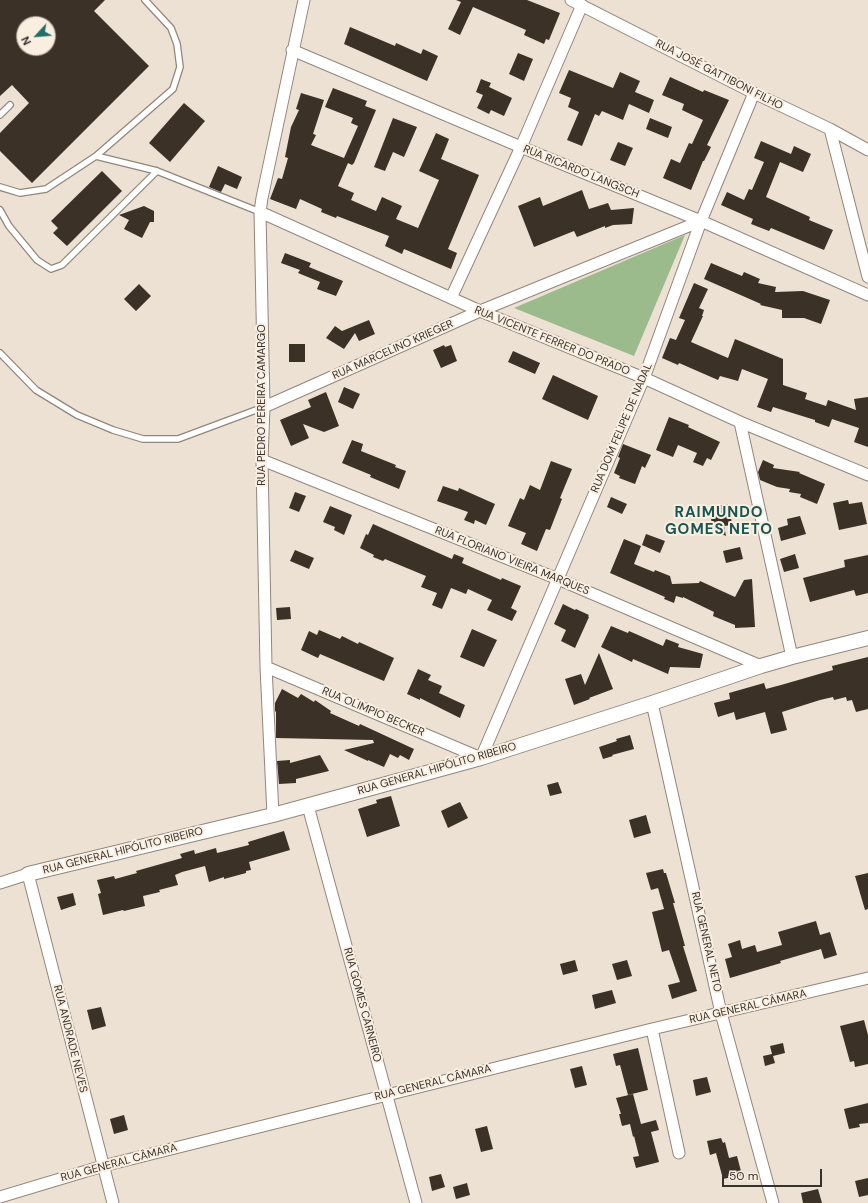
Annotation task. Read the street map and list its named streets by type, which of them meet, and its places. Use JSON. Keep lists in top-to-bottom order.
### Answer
{
  "streets": {
    "street": [
      "RUA JOSÉ GATTIBONI FILHO",
      "RUA RICARDO LANGSCH",
      "RUA VICENTE FERRER DO PRADO",
      "RUA MARCELINO KRIEGER",
      "RUA PEDRO PEREIRA CAMARGO",
      "RUA DOM FELIPE DE NADAL",
      "RUA FLORIANO VIEIRA MARQUES",
      "RUA OLIMPIO BECKER",
      "RUA GENERAL HIPÓLITO RIBEIRO",
      "RUA GENERAL NETO",
      "RUA GOMES CARNEIRO",
      "RUA GENERAL CÂMARA",
      "RUA ANDRADE NEVES"
    ]
  },
  "crossings": [
    ["RUA JOSÉ GATTIBONI FILHO", "RUA DOM FELIPE DE NADAL"],
    ["RUA RICARDO LANGSCH", "RUA MARCELINO KRIEGER"],
    ["RUA RICARDO LANGSCH", "RUA PEDRO PEREIRA CAMARGO"],
    ["RUA RICARDO LANGSCH", "RUA DOM FELIPE DE NADAL"],
    ["RUA VICENTE FERRER DO PRADO", "RUA MARCELINO KRIEGER"],
    ["RUA VICENTE FERRER DO PRADO", "RUA PEDRO PEREIRA CAMARGO"],
    ["RUA VICENTE FERRER DO PRADO", "RUA DOM FELIPE DE NADAL"],
    ["RUA MARCELINO KRIEGER", "RUA PEDRO PEREIRA CAMARGO"],
    ["RUA MARCELINO KRIEGER", "RUA DOM FELIPE DE NADAL"],
    ["RUA PEDRO PEREIRA CAMARGO", "RUA FLORIANO VIEIRA MARQUES"],
    ["RUA PEDRO PEREIRA CAMARGO", "RUA OLIMPIO BECKER"],
    ["RUA PEDRO PEREIRA CAMARGO", "RUA GENERAL HIPÓLITO RIBEIRO"],
    ["RUA DOM FELIPE DE NADAL", "RUA FLORIANO VIEIRA MARQUES"],
    ["RUA DOM FELIPE DE NADAL", "RUA OLIMPIO BECKER"],
    ["RUA DOM FELIPE DE NADAL", "RUA GENERAL HIPÓLITO RIBEIRO"],
    ["RUA FLORIANO VIEIRA MARQUES", "RUA GENERAL HIPÓLITO RIBEIRO"],
    ["RUA OLIMPIO BECKER", "RUA GENERAL HIPÓLITO RIBEIRO"],
    ["RUA GENERAL HIPÓLITO RIBEIRO", "RUA GENERAL NETO"],
    ["RUA GENERAL HIPÓLITO RIBEIRO", "RUA GOMES CARNEIRO"],
    ["RUA GENERAL HIPÓLITO RIBEIRO", "RUA ANDRADE NEVES"],
    ["RUA GENERAL NETO", "RUA GENERAL CÂMARA"],
    ["RUA GOMES CARNEIRO", "RUA GENERAL CÂMARA"],
    ["RUA GENERAL CÂMARA", "RUA ANDRADE NEVES"]
  ],
  "districts": ["RAIMUNDO GOMES NETO"],
  "scale_bar": "50 m",
  "north": "bottom left"
}
